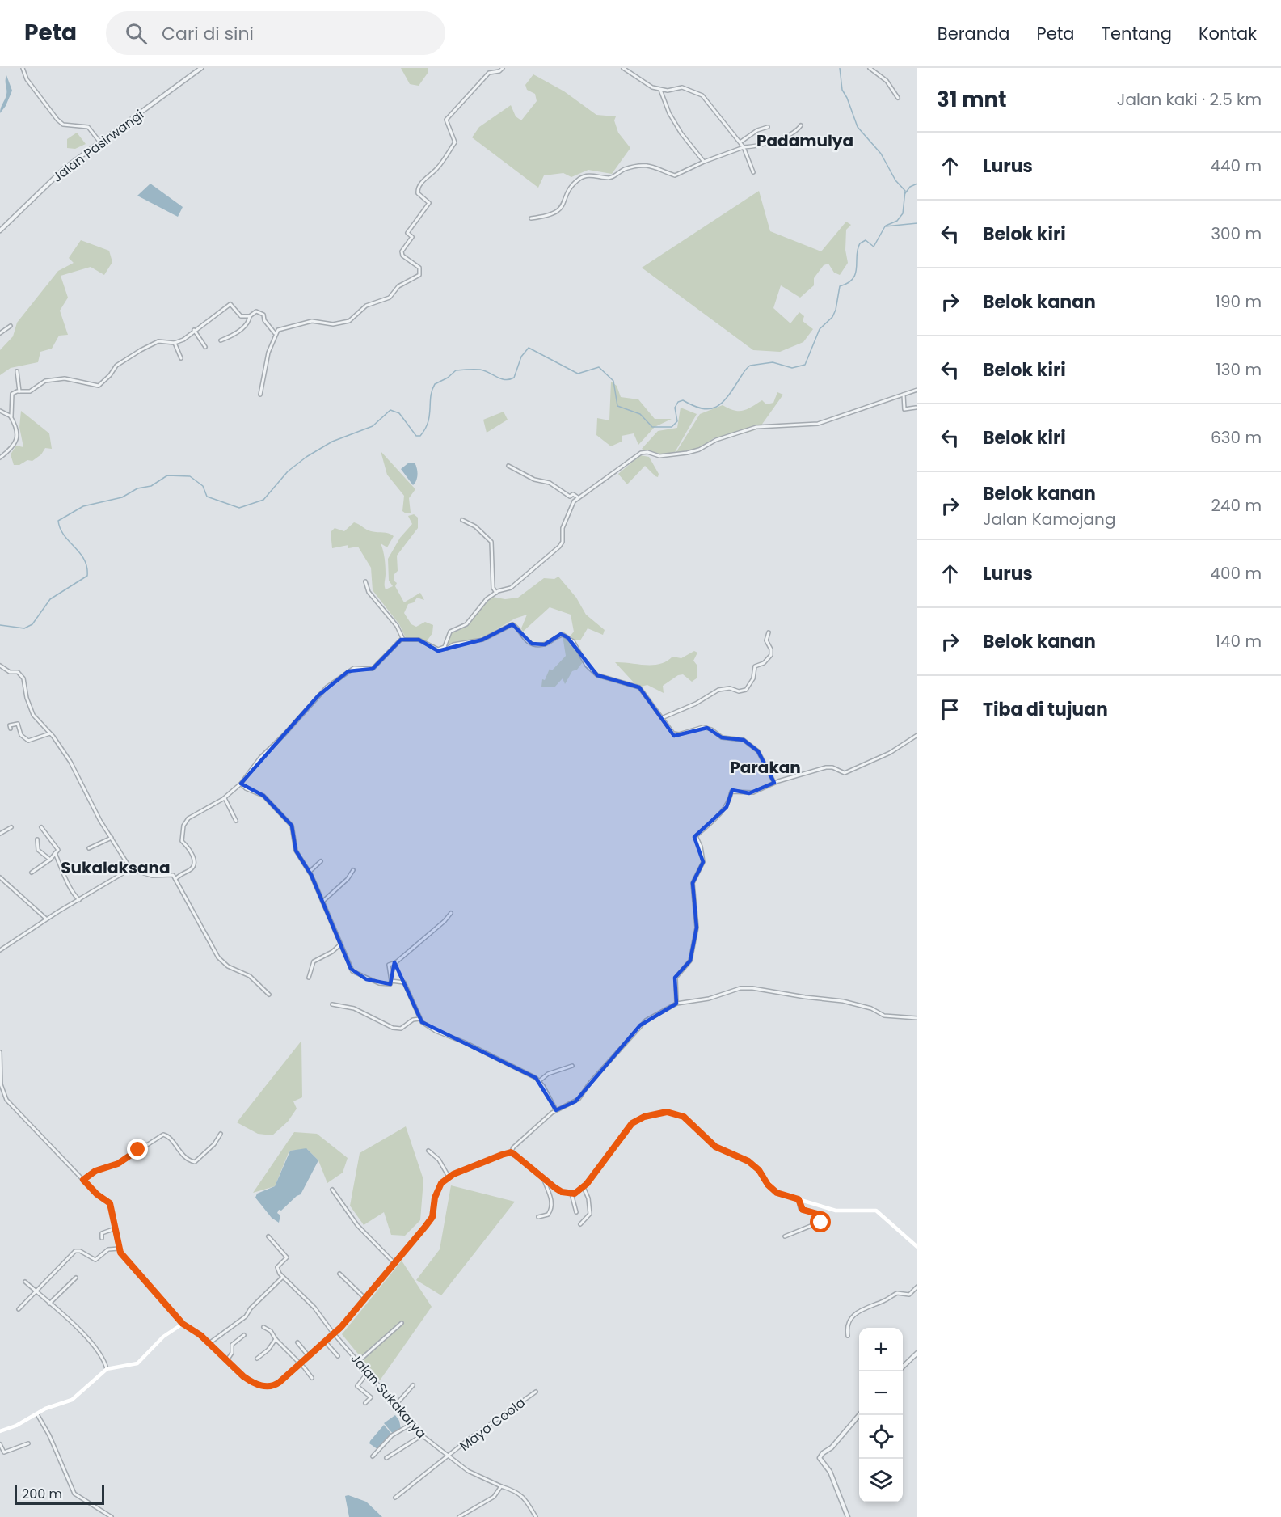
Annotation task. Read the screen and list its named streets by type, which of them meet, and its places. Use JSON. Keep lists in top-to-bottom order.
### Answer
{
  "streets": {
    "street": ["Jalan Pasirwangi", "Jalan Sukakarya", "Maya Coola"]
  },
  "crossings": [
    ["Jalan Sukakarya", "Maya Coola"]
  ],
  "districts": ["Padamulya", "Parakan", "Sukalaksana"],
  "scale_bar": "200 m",
  "page": {
    "header": "Peta",
    "search": "Cari di sini",
    "nav": [
      "Beranda",
      "Peta",
      "Tentang",
      "Kontak"
    ],
    "heading": ["31 mnt", "Jalan kaki · 2.5 km"],
    "list": [
      ["Lurus", "440 m"],
      ["Belok kiri", "300 m"],
      ["Belok kanan", "190 m"],
      ["Belok kiri", "130 m"],
      ["Belok kiri", "630 m"],
      ["Belok kanan", "Jalan Kamojang", "240 m"],
      ["Lurus", "400 m"],
      ["Belok kanan", "140 m"],
      "Tiba di tujuan"
    ],
    "map_buttons": ["+", "−"],
    "scale": "200 m"
  }
}
